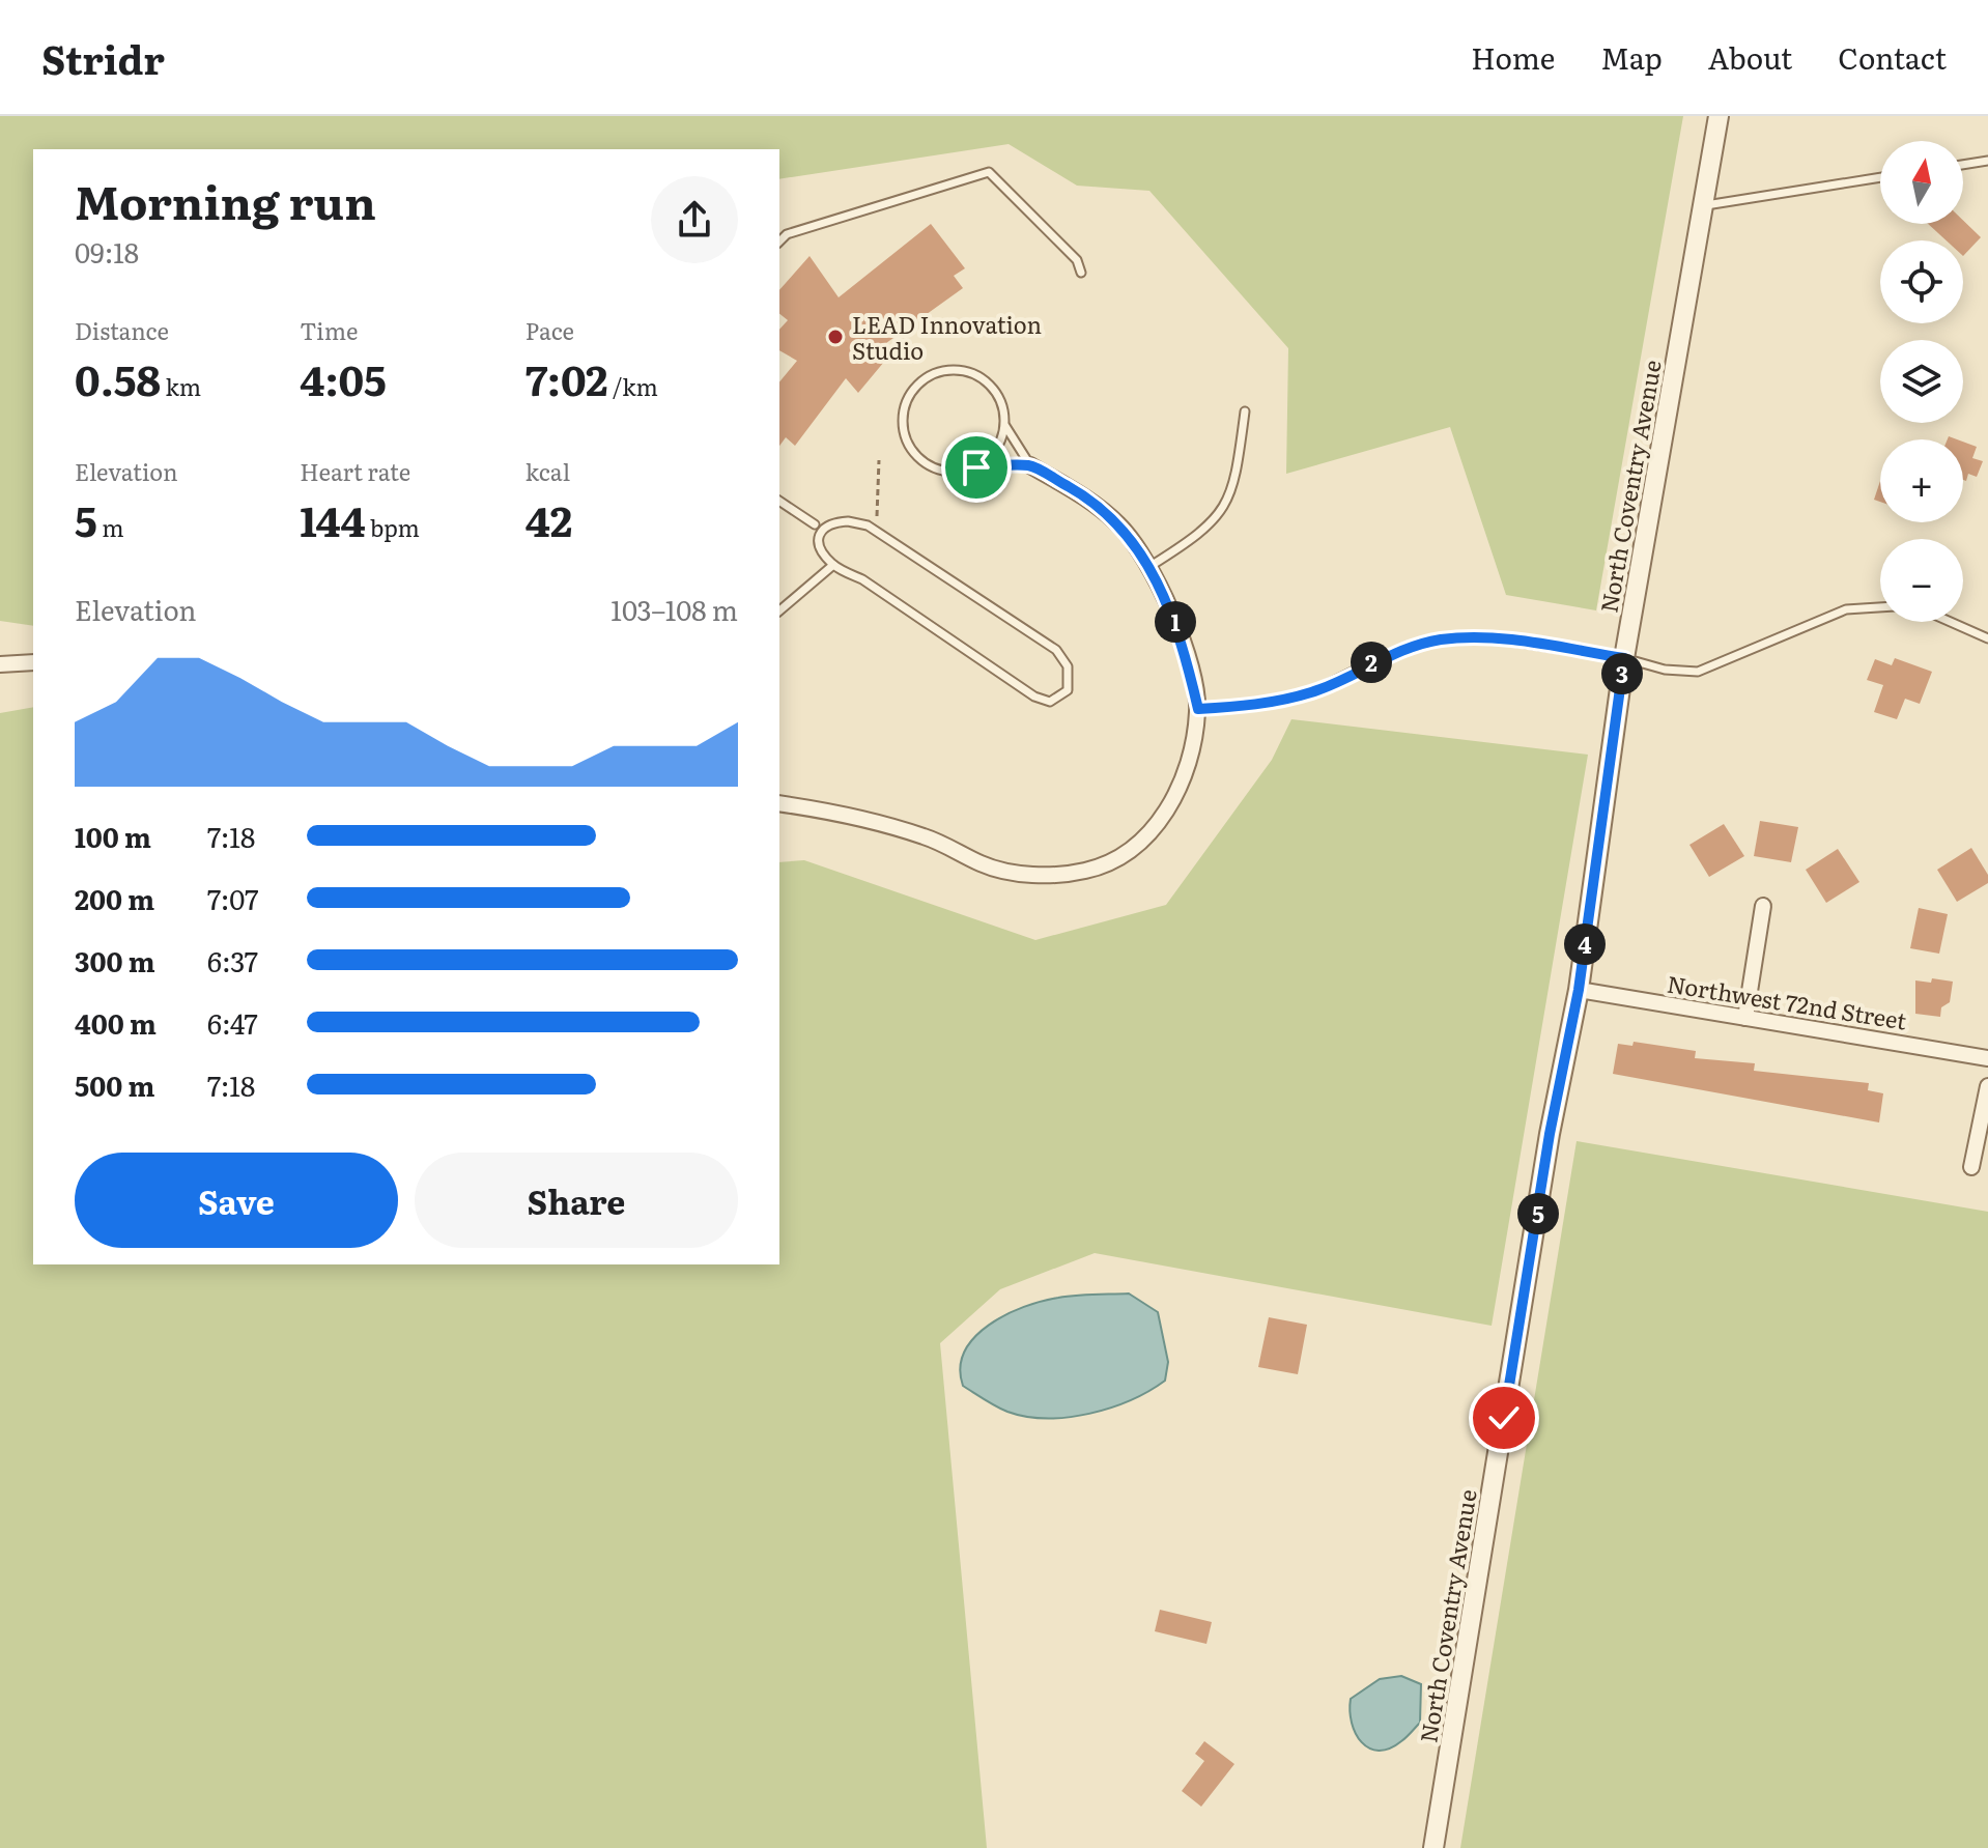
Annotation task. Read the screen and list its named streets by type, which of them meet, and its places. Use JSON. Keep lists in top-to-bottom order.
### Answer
{
  "streets": {
    "street": ["North Coventry Avenue", "Northwest 72nd Street"]
  },
  "crossings": [
    ["North Coventry Avenue", "Northwest 72nd Street"]
  ],
  "places": ["LEAD Innovation Studio"],
  "north": "top",
  "page": {
    "header": "Stridr",
    "nav": [
      "Home",
      "Map",
      "About",
      "Contact"
    ],
    "map_buttons": ["+", "−"],
    "heading": ["Morning run", "09:18"],
    "stats": [
      ["Distance", "0.58 km"],
      ["Time", "4:05"],
      ["Pace", "7:02 /km"],
      ["Elevation", "5 m"],
      ["Heart rate", "144 bpm"],
      ["kcal", "42"]
    ],
    "chart": ["Elevation", "103–108 m"],
    "pins": [
      "1",
      "2",
      "3",
      "4",
      "5"
    ],
    "list": [
      {
        "name": "100 m",
        "note": "7:18"
      },
      {
        "name": "200 m",
        "note": "7:07"
      },
      {
        "name": "300 m",
        "note": "6:37"
      },
      {
        "name": "400 m",
        "note": "6:47"
      },
      {
        "name": "500 m",
        "note": "7:18"
      }
    ],
    "buttons": ["Save", "Share"]
  }
}
